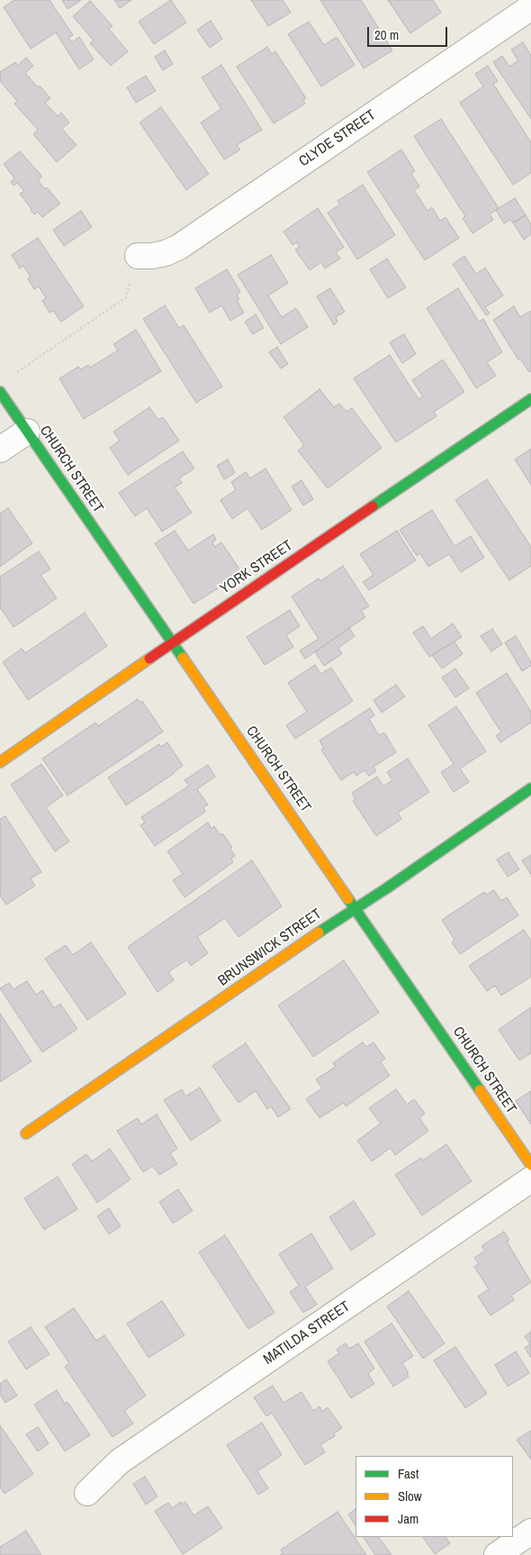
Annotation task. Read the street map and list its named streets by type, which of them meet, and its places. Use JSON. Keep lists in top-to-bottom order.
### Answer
{
  "streets": {
    "street": [
      "CLYDE STREET",
      "CHURCH STREET",
      "YORK STREET",
      "BRUNSWICK STREET",
      "MATILDA STREET"
    ]
  },
  "crossings": [
    ["CHURCH STREET", "YORK STREET"],
    ["CHURCH STREET", "BRUNSWICK STREET"]
  ],
  "legend": ["Fast", "Slow", "Jam"],
  "scale_bar": "20 m"
}
